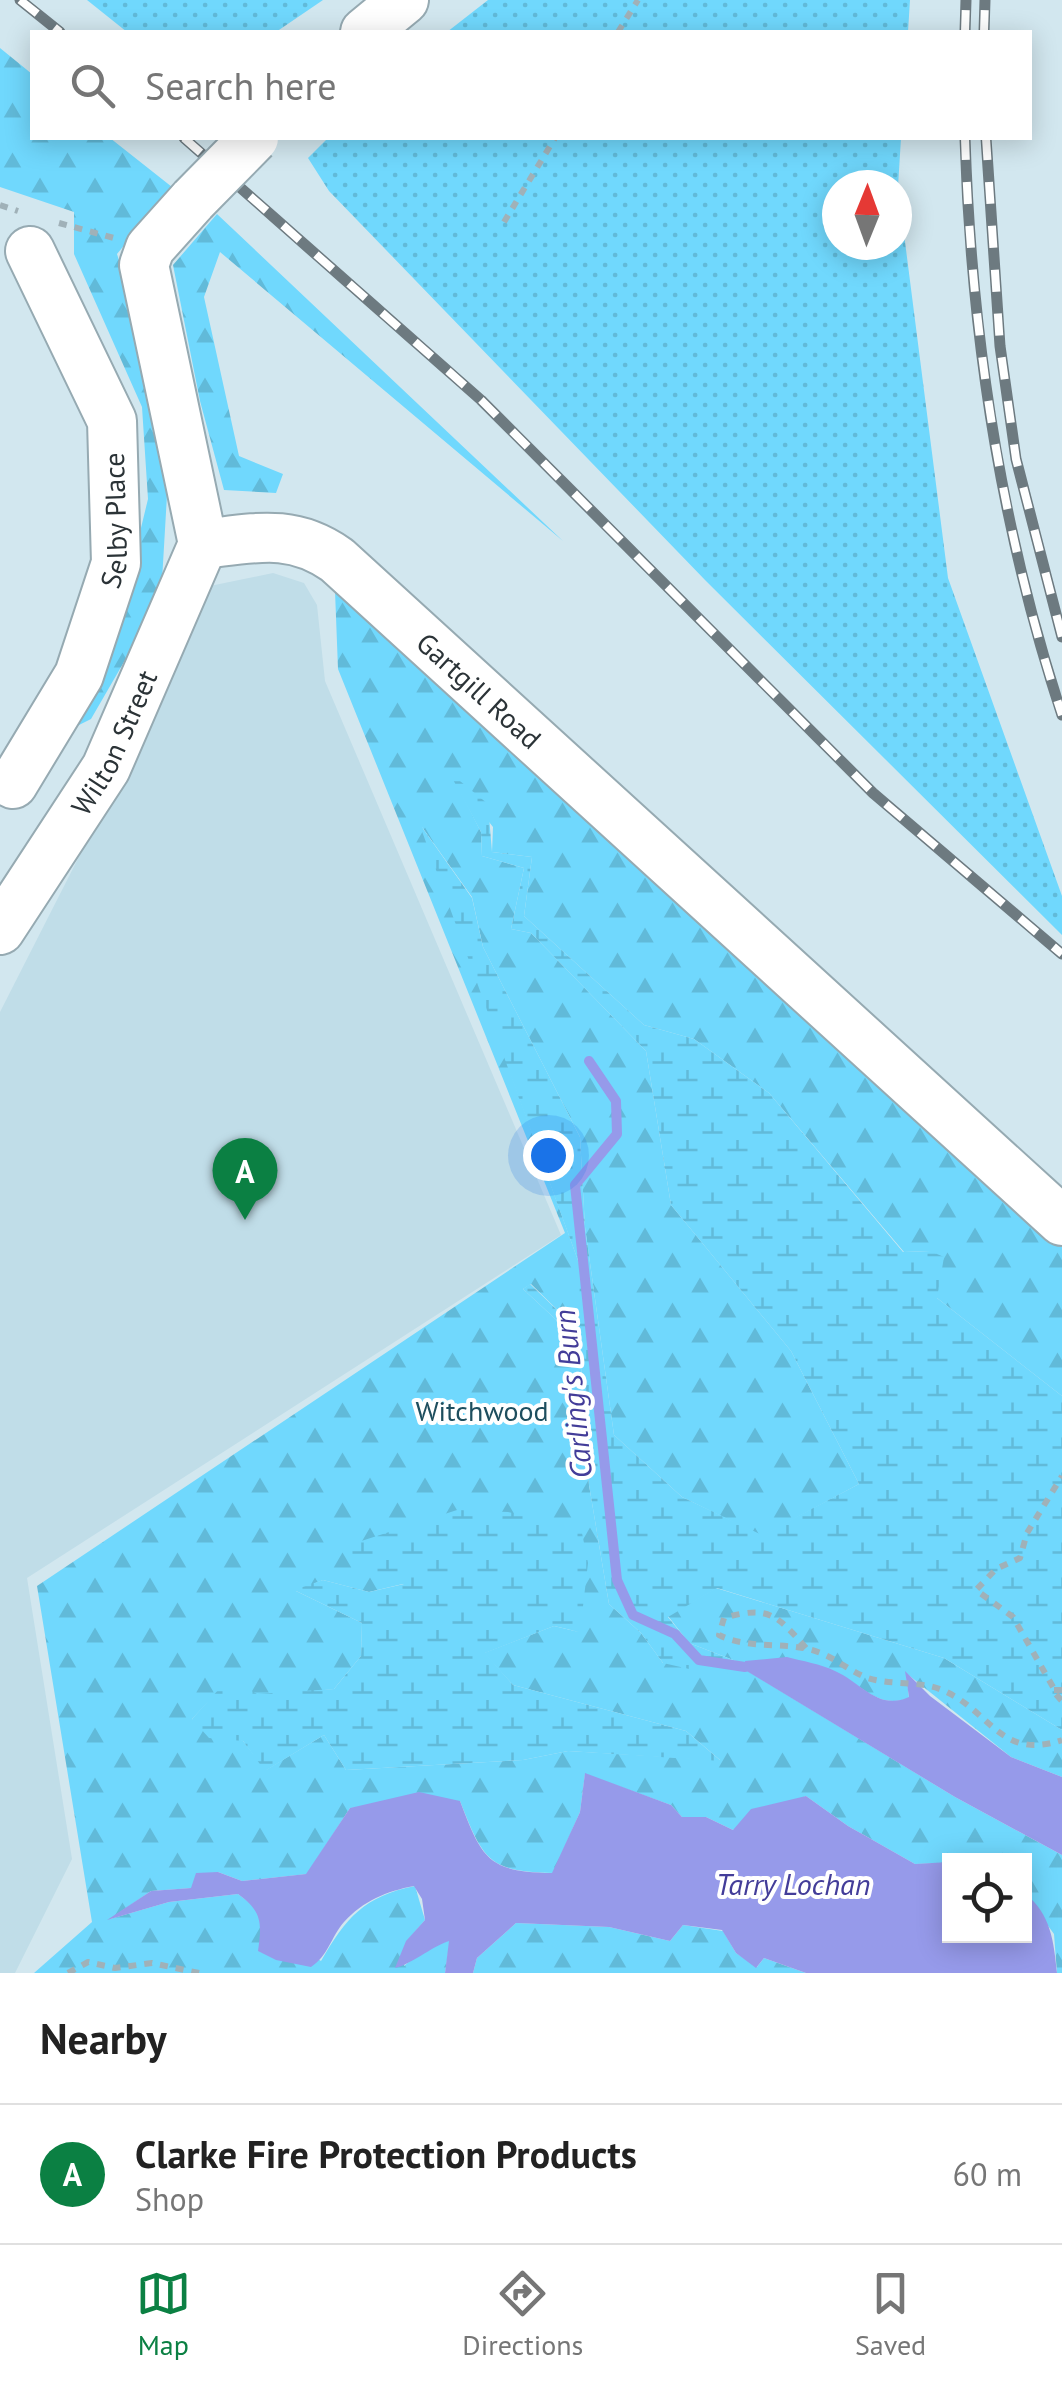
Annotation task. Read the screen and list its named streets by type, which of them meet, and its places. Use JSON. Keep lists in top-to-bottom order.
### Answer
{
  "streets": {
    "street": ["Selby Place", "Gartgill Road", "Wilton Street"]
  },
  "crossings": [
    ["Gartgill Road", "Wilton Street"]
  ],
  "water": ["Carling's Burn", "Tarry Lochan"],
  "parks": ["Witchwood"],
  "north": "top",
  "page": {
    "search": "Search here",
    "pins": "A",
    "heading": "Nearby",
    "list": [
      {
        "mark": "A",
        "name": "Clarke Fire Protection Products",
        "note": "Shop",
        "value": "60 m"
      }
    ],
    "nav": ["Map", "Directions", "Saved"]
  }
}
